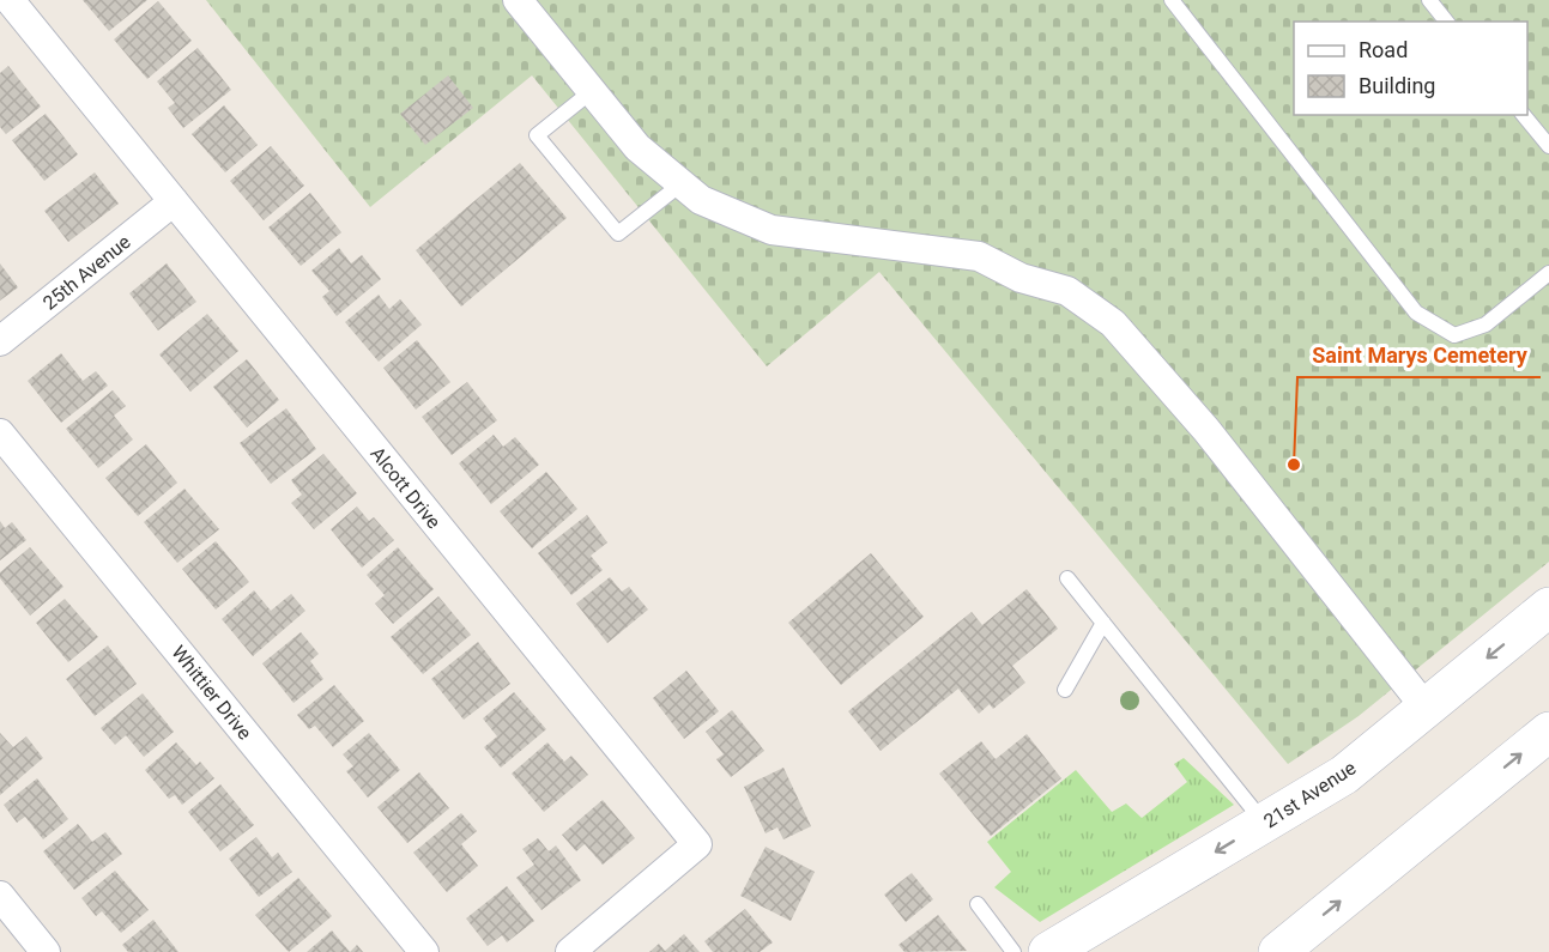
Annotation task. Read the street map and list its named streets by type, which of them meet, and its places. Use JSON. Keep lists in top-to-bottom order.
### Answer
{
  "streets": {
    "street": [
      "25th Avenue",
      "Alcott Drive",
      "Whittier Drive",
      "21st Avenue"
    ]
  },
  "crossings": [
    ["25th Avenue", "Alcott Drive"]
  ],
  "places": ["Saint Marys Cemetery"],
  "legend": ["Road", "Building"]
}
